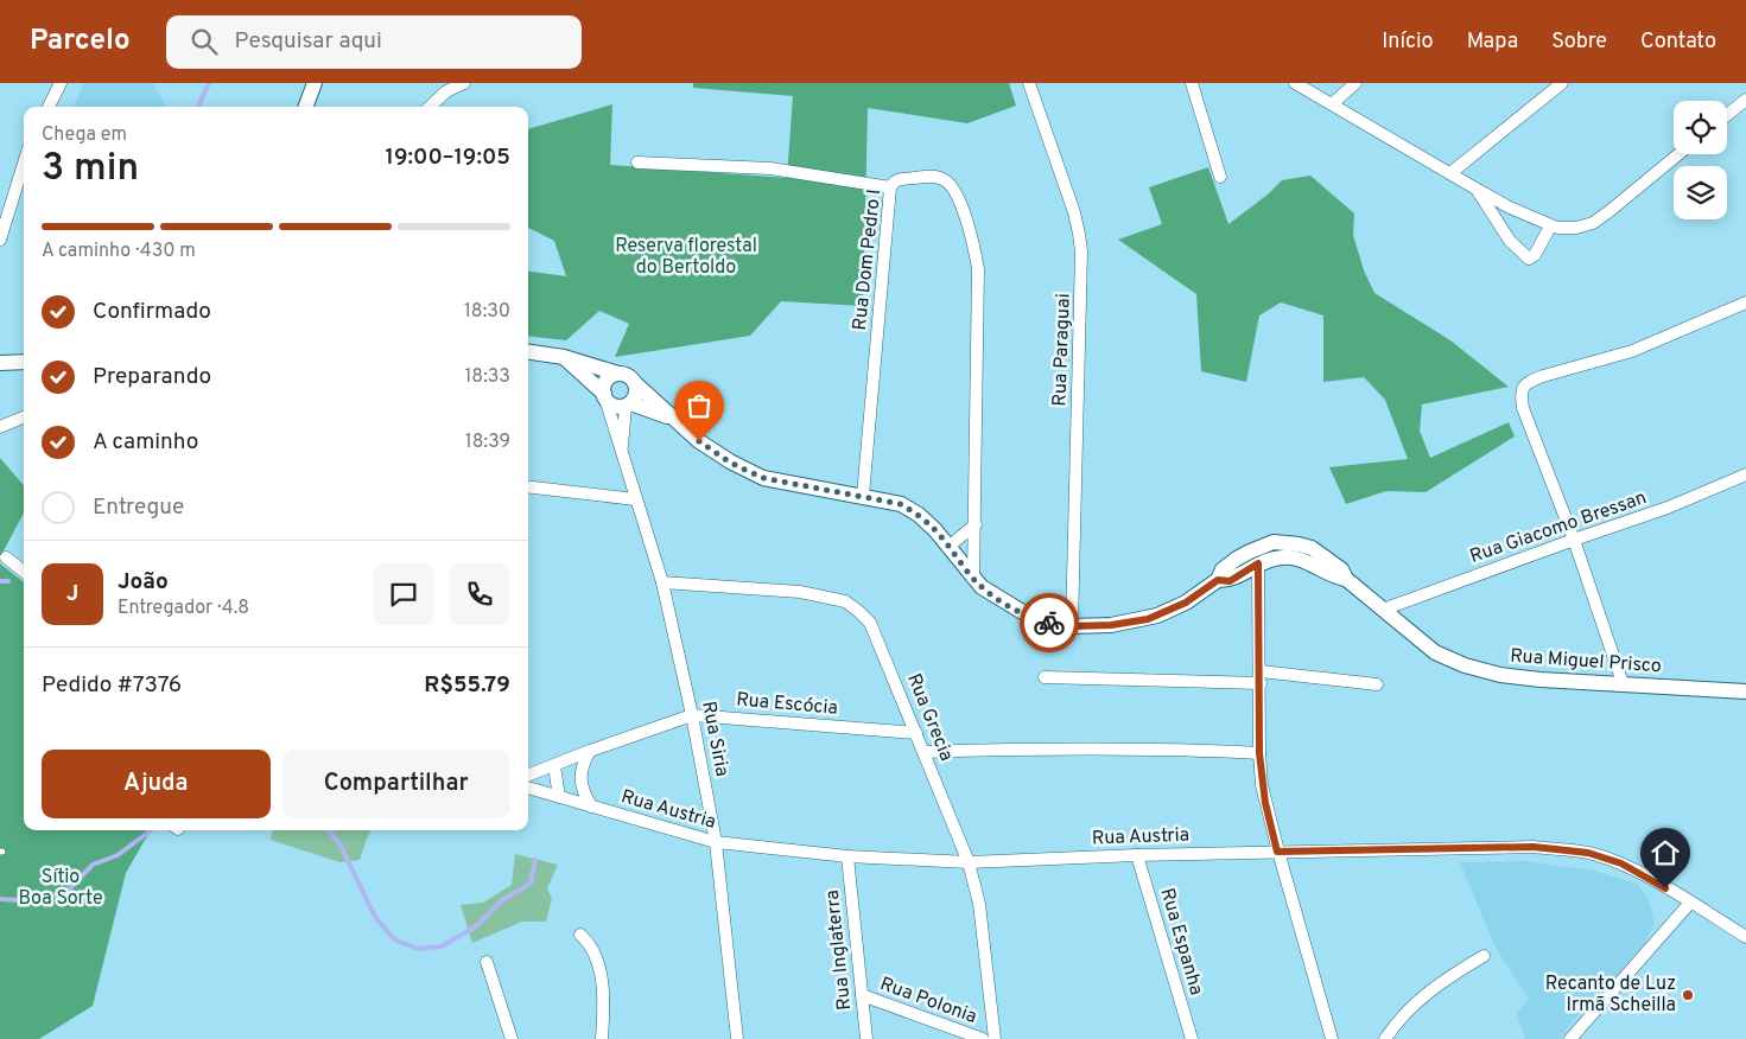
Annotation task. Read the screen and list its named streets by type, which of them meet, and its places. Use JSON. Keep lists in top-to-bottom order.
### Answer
{
  "streets": {
    "street": [
      "Rua Dom Pedro I",
      "Rua Paraguai",
      "Rua Giacomo Bressan",
      "Rua Miguel Prisco",
      "Rua Escócia",
      "Rua Grecia",
      "Rua Siria",
      "Rua Austria",
      "Rua Espanha",
      "Rua Inglaterra",
      "Rua Polonia"
    ]
  },
  "crossings": [
    ["Rua Dom Pedro I", "Rua Miguel Prisco"],
    ["Rua Paraguai", "Rua Miguel Prisco"],
    ["Rua Giacomo Bressan", "Rua Miguel Prisco"],
    ["Rua Miguel Prisco", "Rua Siria"],
    ["Rua Escócia", "Rua Grecia"],
    ["Rua Escócia", "Rua Siria"],
    ["Rua Grecia", "Rua Siria"],
    ["Rua Grecia", "Rua Austria"],
    ["Rua Siria", "Rua Austria"],
    ["Rua Austria", "Rua Espanha"],
    ["Rua Austria", "Rua Inglaterra"],
    ["Rua Inglaterra", "Rua Polonia"]
  ],
  "parks": ["Reserva florestal do Bertoldo", "Sítio Boa Sorte"],
  "places": ["Recanto de Luz Irmã Scheilla"],
  "page": {
    "header": "Parcelo",
    "search": "Pesquisar aqui",
    "nav": [
      "Início",
      "Mapa",
      "Sobre",
      "Contato"
    ],
    "heading": ["3 min", "Chega em", "19:00–19:05"],
    "panel": [
      "João",
      "Entregador · 4.8",
      "Pedido #7376",
      "R$55.79"
    ],
    "bar": "A caminho · 430 m",
    "list": [
      ["Confirmado", "18:30"],
      ["Preparando", "18:33"],
      ["A caminho", "18:39"],
      "Entregue"
    ],
    "round": "J",
    "buttons": ["Ajuda", "Compartilhar"]
  }
}
